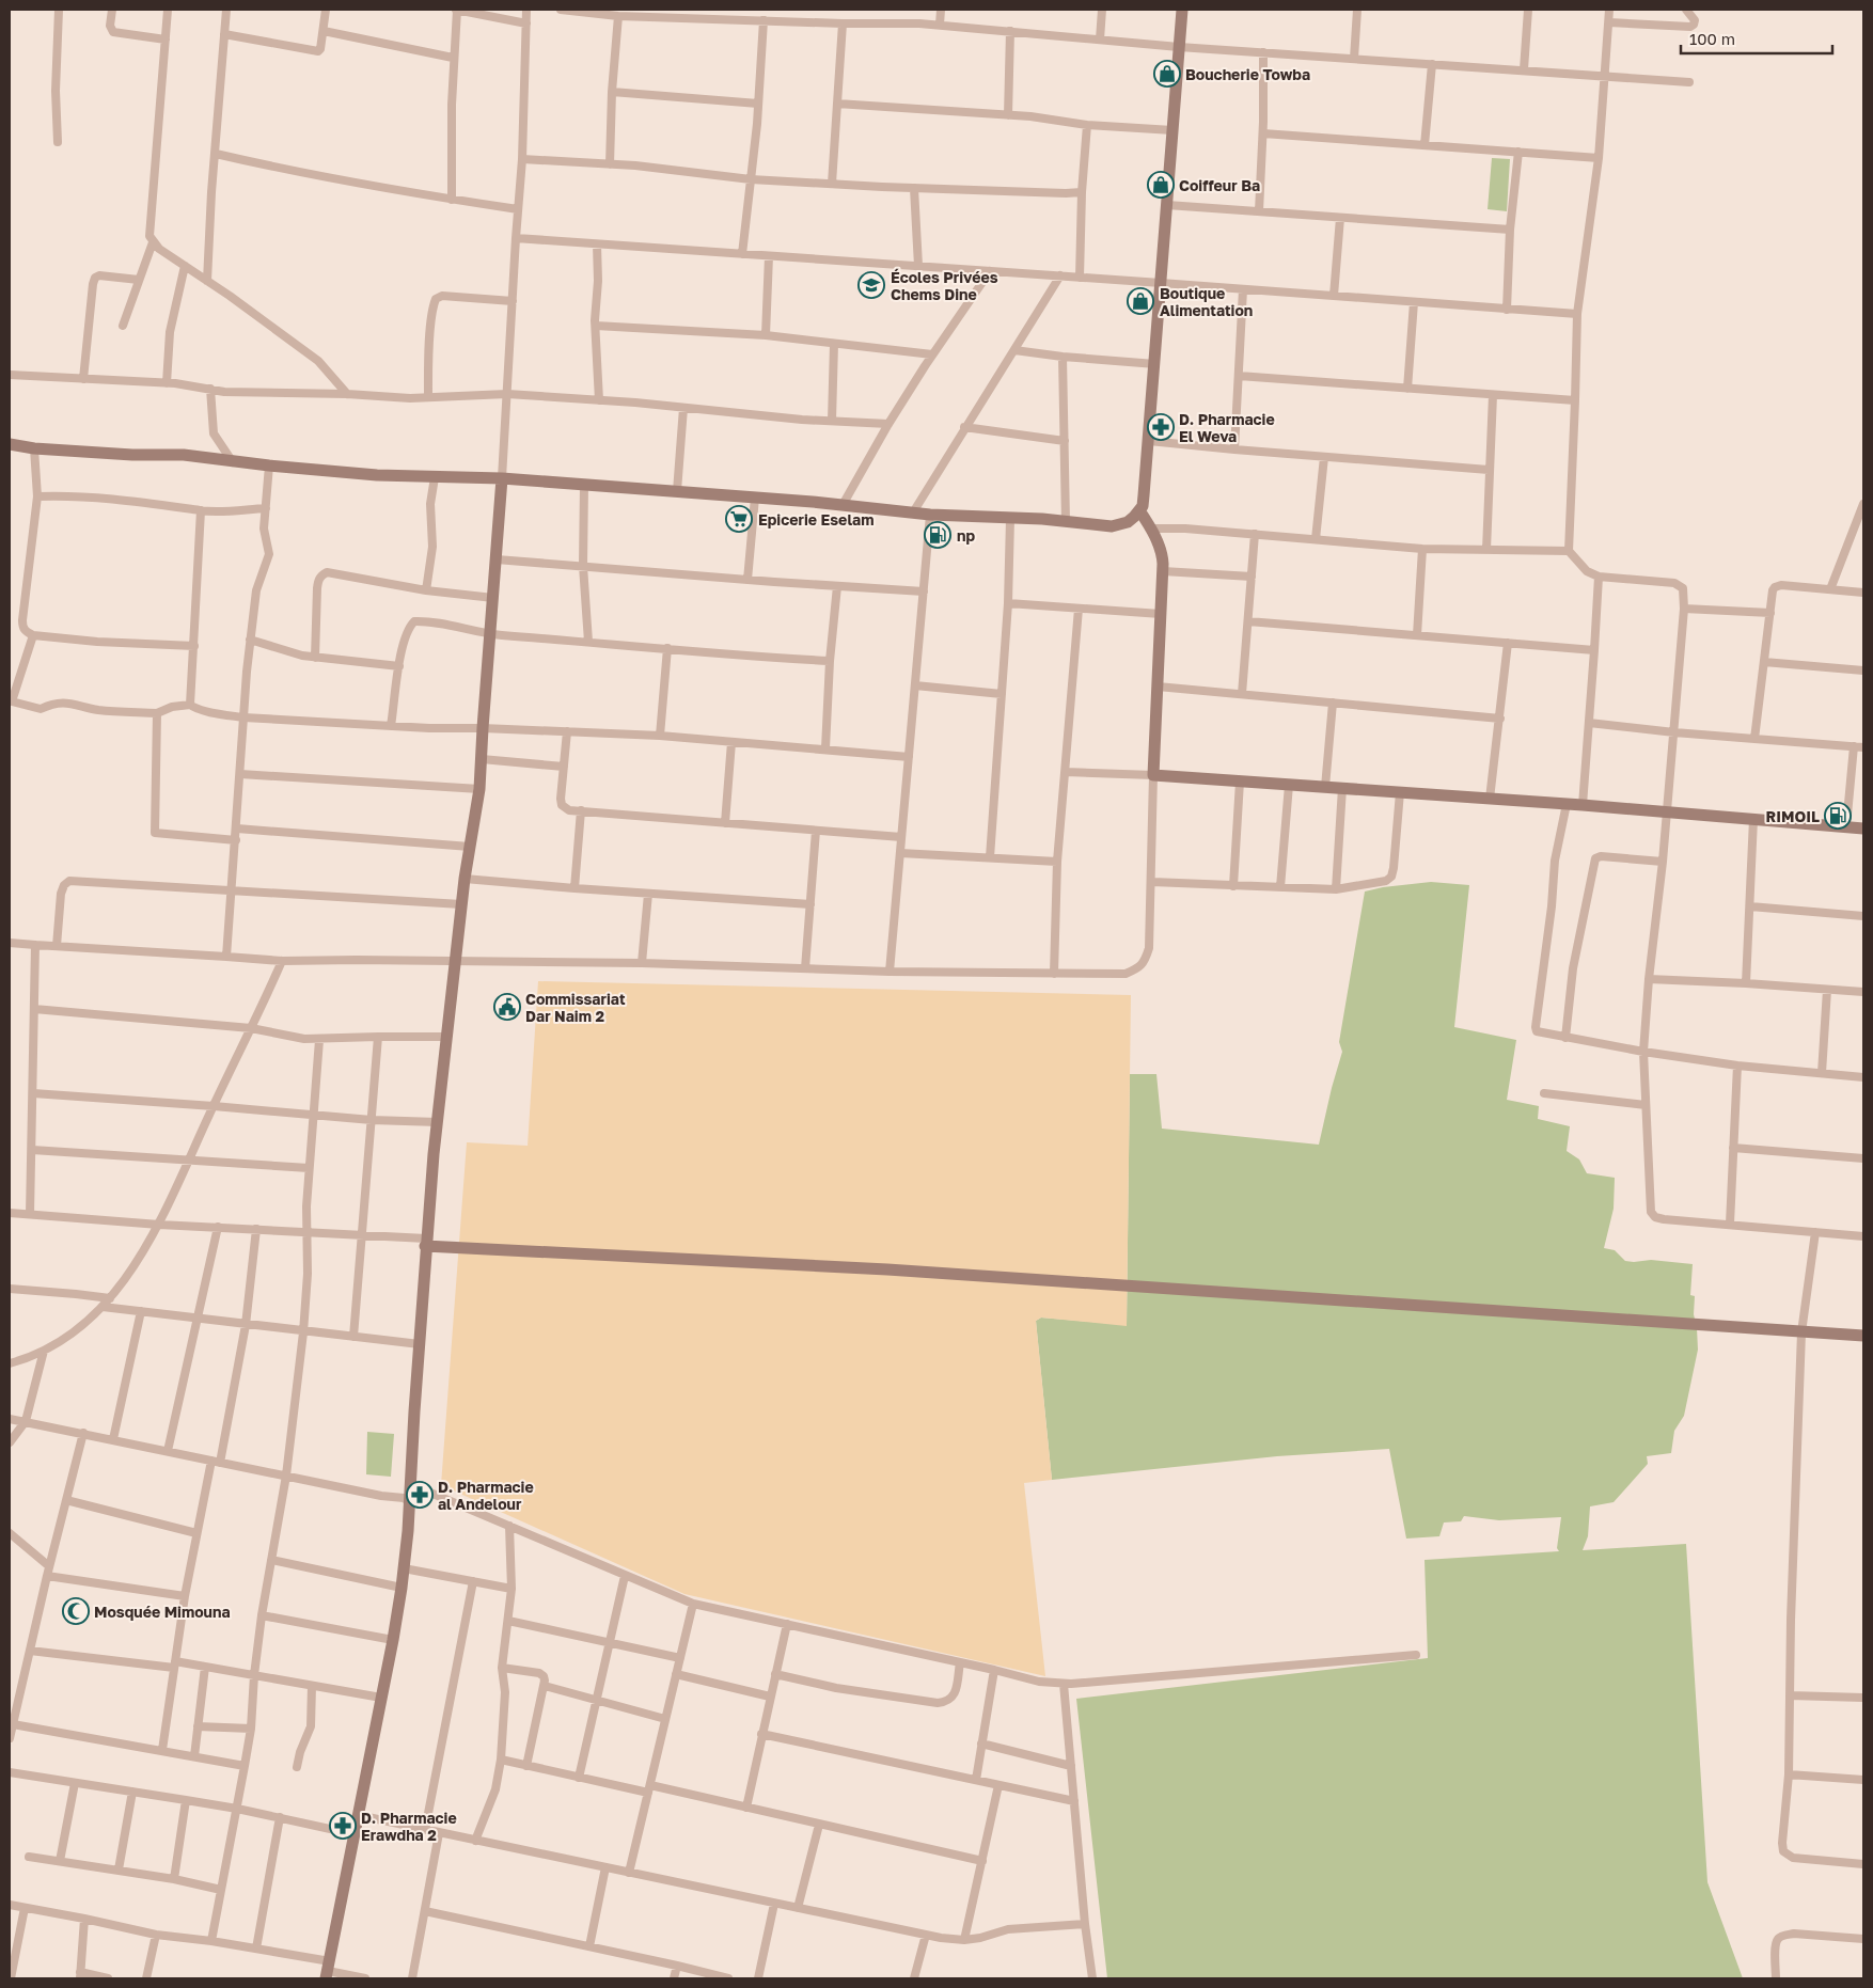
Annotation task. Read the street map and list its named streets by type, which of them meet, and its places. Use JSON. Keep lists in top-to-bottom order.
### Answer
{
  "places": {
    "shop": ["Boucherie Towba", "Coiffeur Ba", "Boutique Alimentation"],
    "school or university": ["Écoles Privées Chems Dine"],
    "pharmacy": ["D. Pharmacie El Weva", "D. Pharmacie al Andelour", "D. Pharmacie Erawdha 2"],
    "supermarket": ["Epicerie Eselam"],
    "fuel station": ["np", "RIMOIL"],
    "public building": ["Commissariat Dar Naim 2"],
    "mosque": ["Mosquée Mimouna"]
  },
  "scale_bar": "100 m"
}
